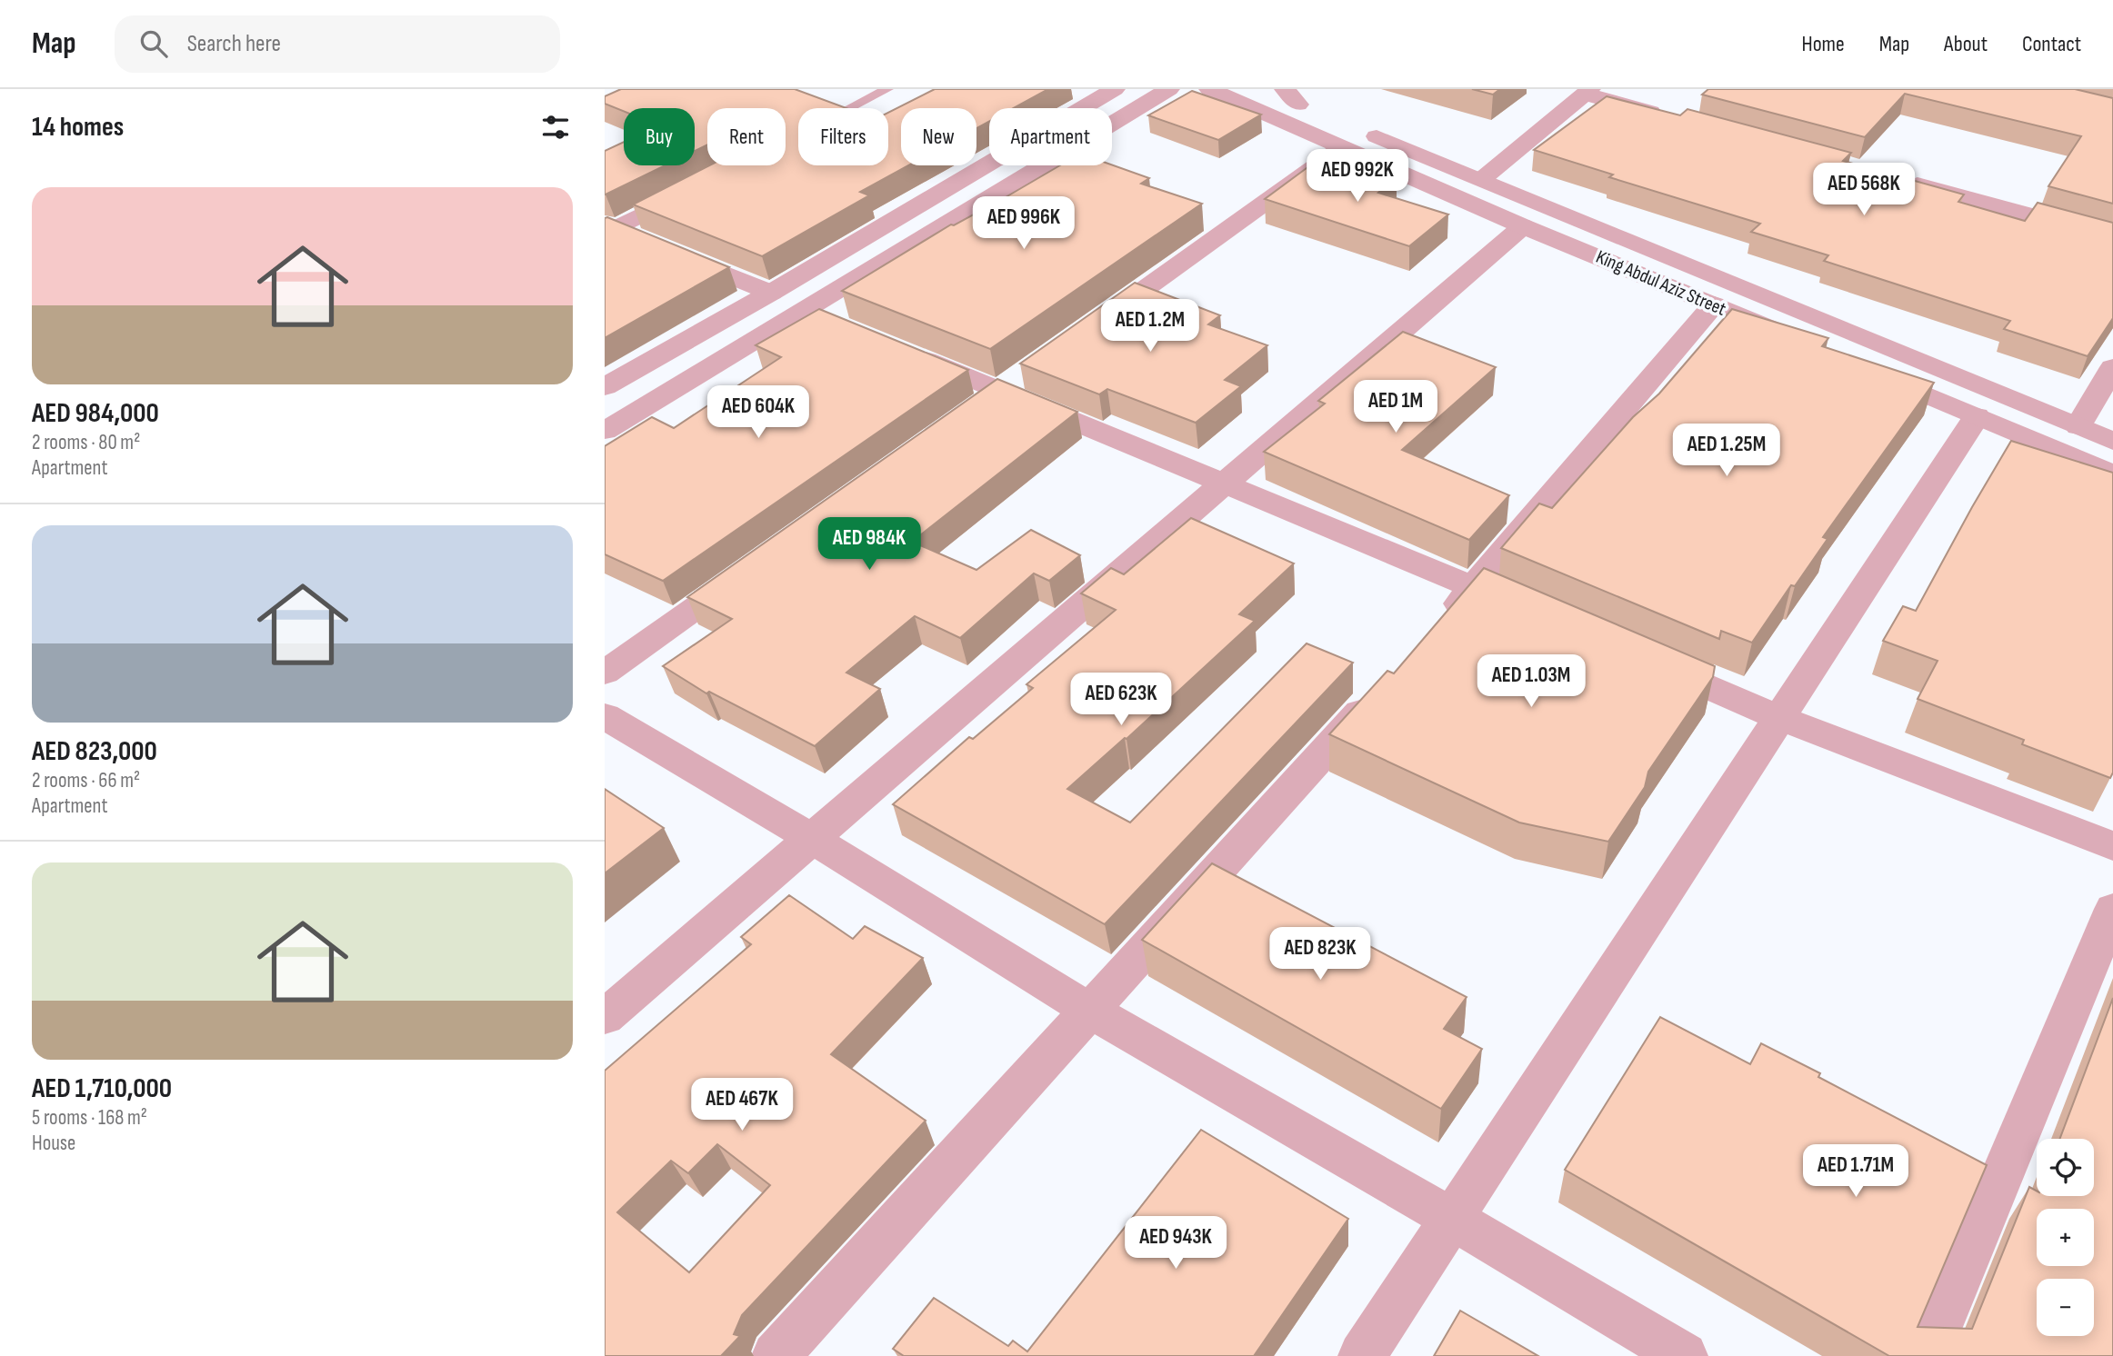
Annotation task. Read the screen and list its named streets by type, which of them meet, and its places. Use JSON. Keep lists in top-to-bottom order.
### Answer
{
  "streets": {
    "street": ["King Abdul Aziz Street"]
  },
  "page": {
    "header": "Map",
    "search": "Search here",
    "nav": [
      "Home",
      "Map",
      "About",
      "Contact"
    ],
    "heading": "14 homes",
    "chip": [
      "Buy",
      "Rent",
      "Filters",
      "New",
      "Apartment"
    ],
    "price": [
      "AED 992K",
      "AED 568K",
      "AED 996K",
      "AED 1.2M",
      "AED 1M",
      "AED 604K",
      "AED 1.25M",
      "AED 984K",
      "AED 1.03M",
      "AED 623K",
      "AED 823K",
      "AED 467K",
      "AED 1.71M",
      "AED 943K"
    ],
    "list": [
      {
        "name": "AED 984,000",
        "note": "2 rooms · 80 m² · Apartment"
      },
      {
        "name": "AED 823,000",
        "note": "2 rooms · 66 m² · Apartment"
      },
      {
        "name": "AED 1,710,000",
        "note": "5 rooms · 168 m² · House"
      }
    ],
    "map_buttons": ["+", "−"]
  }
}
